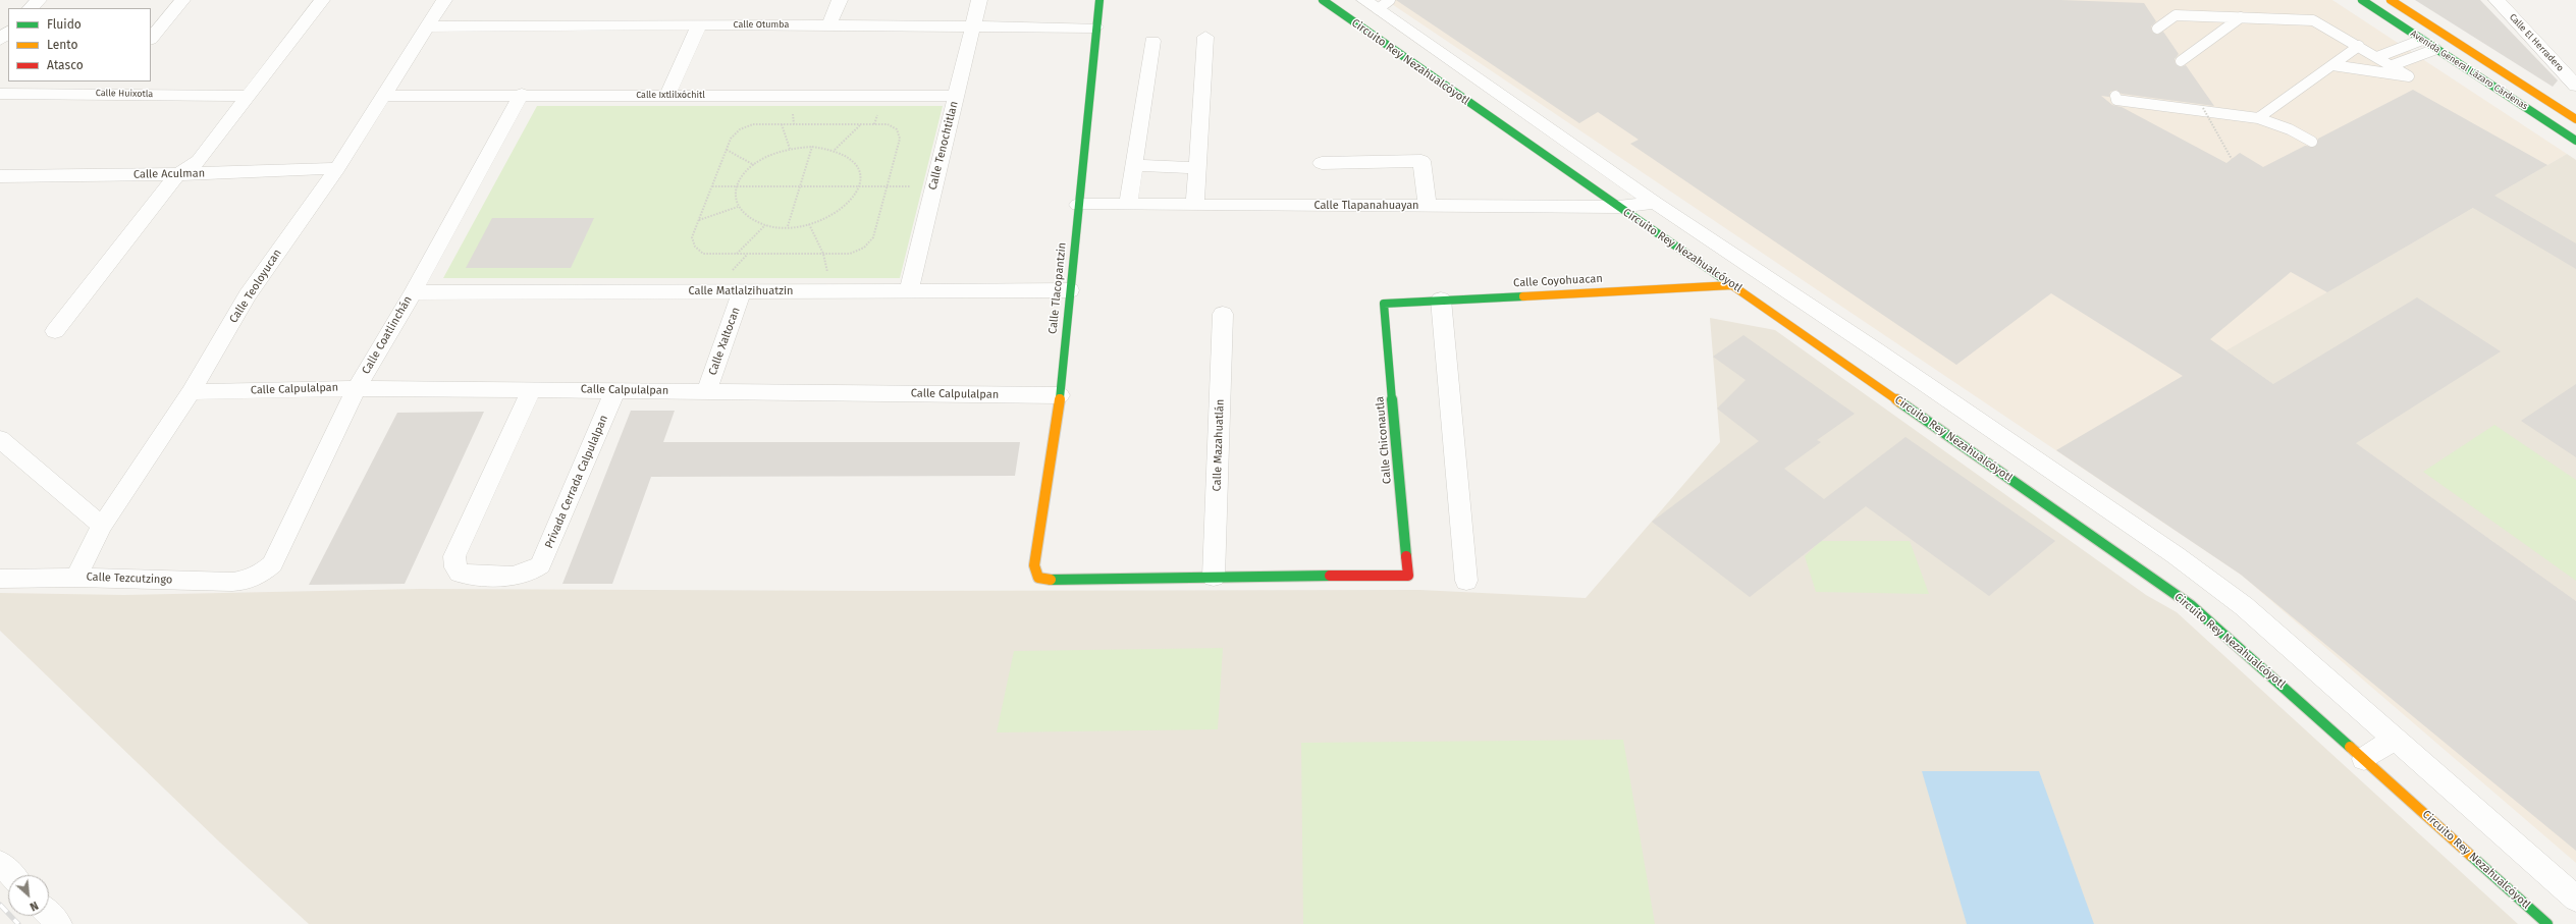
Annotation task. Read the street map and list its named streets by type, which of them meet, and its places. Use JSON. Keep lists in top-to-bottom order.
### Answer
{
  "streets": {
    "street": [
      "Calle Otumba",
      "Calle El Herradero",
      "Circuito Rey Nezahualcóyotl",
      "Avenida General Lázaro Cárdenas",
      "Calle Huixotla",
      "Calle Ixtlilxóchitl",
      "Calle Tenochtitlan",
      "Calle Aculman",
      "Calle Tlapanahuayan",
      "Calle Coyohuacan",
      "Calle Teoloyucan",
      "Calle Tlacopantzin",
      "Calle Matlalzihuatzin",
      "Calle Coatlinchán",
      "Calle Xaltocan",
      "Calle Calpulalpan",
      "Calle Chiconautla",
      "Calle Mazahuatlán",
      "Privada Cerrada Calpulalpan",
      "Calle Tezcutzingo"
    ]
  },
  "crossings": [
    ["Calle Otumba", "Calle Tenochtitlan"],
    ["Calle Otumba", "Calle Teoloyucan"],
    ["Calle Otumba", "Calle Tlacopantzin"],
    ["Circuito Rey Nezahualcóyotl", "Calle Tlapanahuayan"],
    ["Circuito Rey Nezahualcóyotl", "Calle Coyohuacan"],
    ["Calle Ixtlilxóchitl", "Calle Tenochtitlan"],
    ["Calle Ixtlilxóchitl", "Calle Teoloyucan"],
    ["Calle Ixtlilxóchitl", "Calle Coatlinchán"],
    ["Calle Tenochtitlan", "Calle Matlalzihuatzin"],
    ["Calle Aculman", "Calle Teoloyucan"],
    ["Calle Tlapanahuayan", "Calle Tlacopantzin"],
    ["Calle Coyohuacan", "Calle Chiconautla"],
    ["Calle Teoloyucan", "Calle Calpulalpan"],
    ["Calle Teoloyucan", "Calle Tezcutzingo"],
    ["Calle Tlacopantzin", "Calle Matlalzihuatzin"],
    ["Calle Tlacopantzin", "Calle Calpulalpan"],
    ["Calle Tlacopantzin", "Calle Chiconautla"],
    ["Calle Tlacopantzin", "Calle Mazahuatlán"],
    ["Calle Matlalzihuatzin", "Calle Coatlinchán"],
    ["Calle Matlalzihuatzin", "Calle Xaltocan"],
    ["Calle Coatlinchán", "Calle Calpulalpan"],
    ["Calle Coatlinchán", "Calle Tezcutzingo"],
    ["Calle Xaltocan", "Calle Calpulalpan"],
    ["Calle Calpulalpan", "Privada Cerrada Calpulalpan"],
    ["Calle Chiconautla", "Calle Mazahuatlán"]
  ],
  "legend": ["Fluido", "Lento", "Atasco"],
  "north": "bottom right"
}
